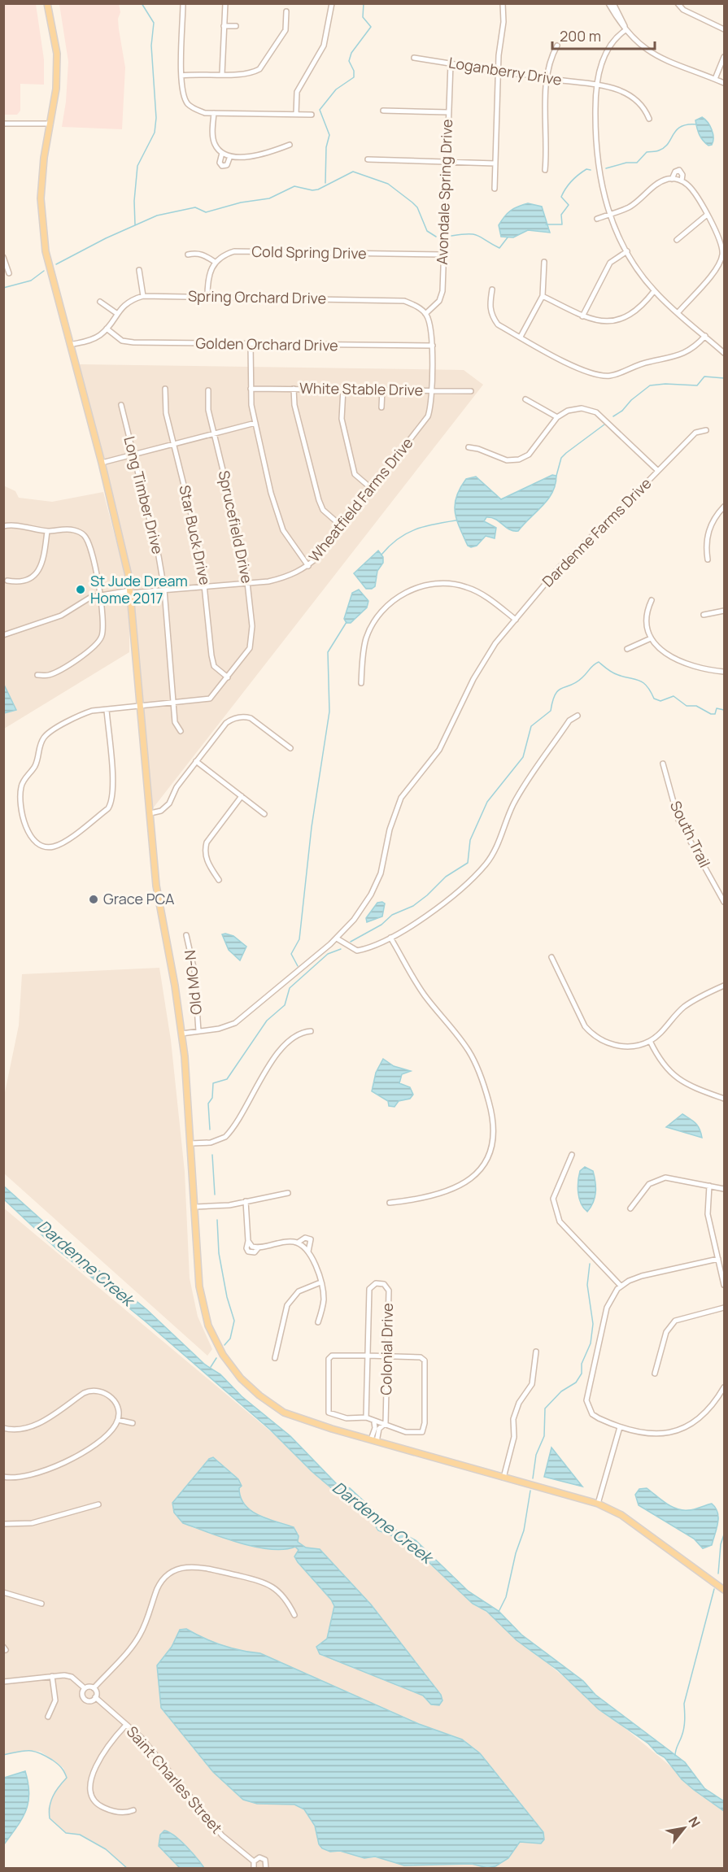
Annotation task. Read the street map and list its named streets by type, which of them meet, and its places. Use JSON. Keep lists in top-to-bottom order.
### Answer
{
  "streets": {
    "street": [
      "Loganberry Drive",
      "Avondale Spring Drive",
      "Cold Spring Drive",
      "Spring Orchard Drive",
      "Golden Orchard Drive",
      "White Stable Drive",
      "Long Timber Drive",
      "Wheatfield Farms Drive",
      "Sprucefield Drive",
      "Dardenne Farms Drive",
      "Star Buck Drive",
      "South Trail",
      "Old MO-N",
      "Colonial Drive",
      "Saint Charles Street"
    ]
  },
  "crossings": [
    ["Loganberry Drive", "Avondale Spring Drive"],
    ["Avondale Spring Drive", "Cold Spring Drive"],
    ["Avondale Spring Drive", "Spring Orchard Drive"],
    ["Spring Orchard Drive", "Golden Orchard Drive"],
    ["Golden Orchard Drive", "Wheatfield Farms Drive"],
    ["White Stable Drive", "Wheatfield Farms Drive"],
    ["Long Timber Drive", "Wheatfield Farms Drive"],
    ["Long Timber Drive", "Sprucefield Drive"],
    ["Wheatfield Farms Drive", "Sprucefield Drive"],
    ["Wheatfield Farms Drive", "Star Buck Drive"],
    ["Sprucefield Drive", "Star Buck Drive"],
    ["Dardenne Farms Drive", "Old MO-N"]
  ],
  "water": ["Dardenne Creek"],
  "places": ["St Jude Dream Home 2017", "Grace PCA"],
  "scale_bar": "200 m",
  "north": "top right"
}
